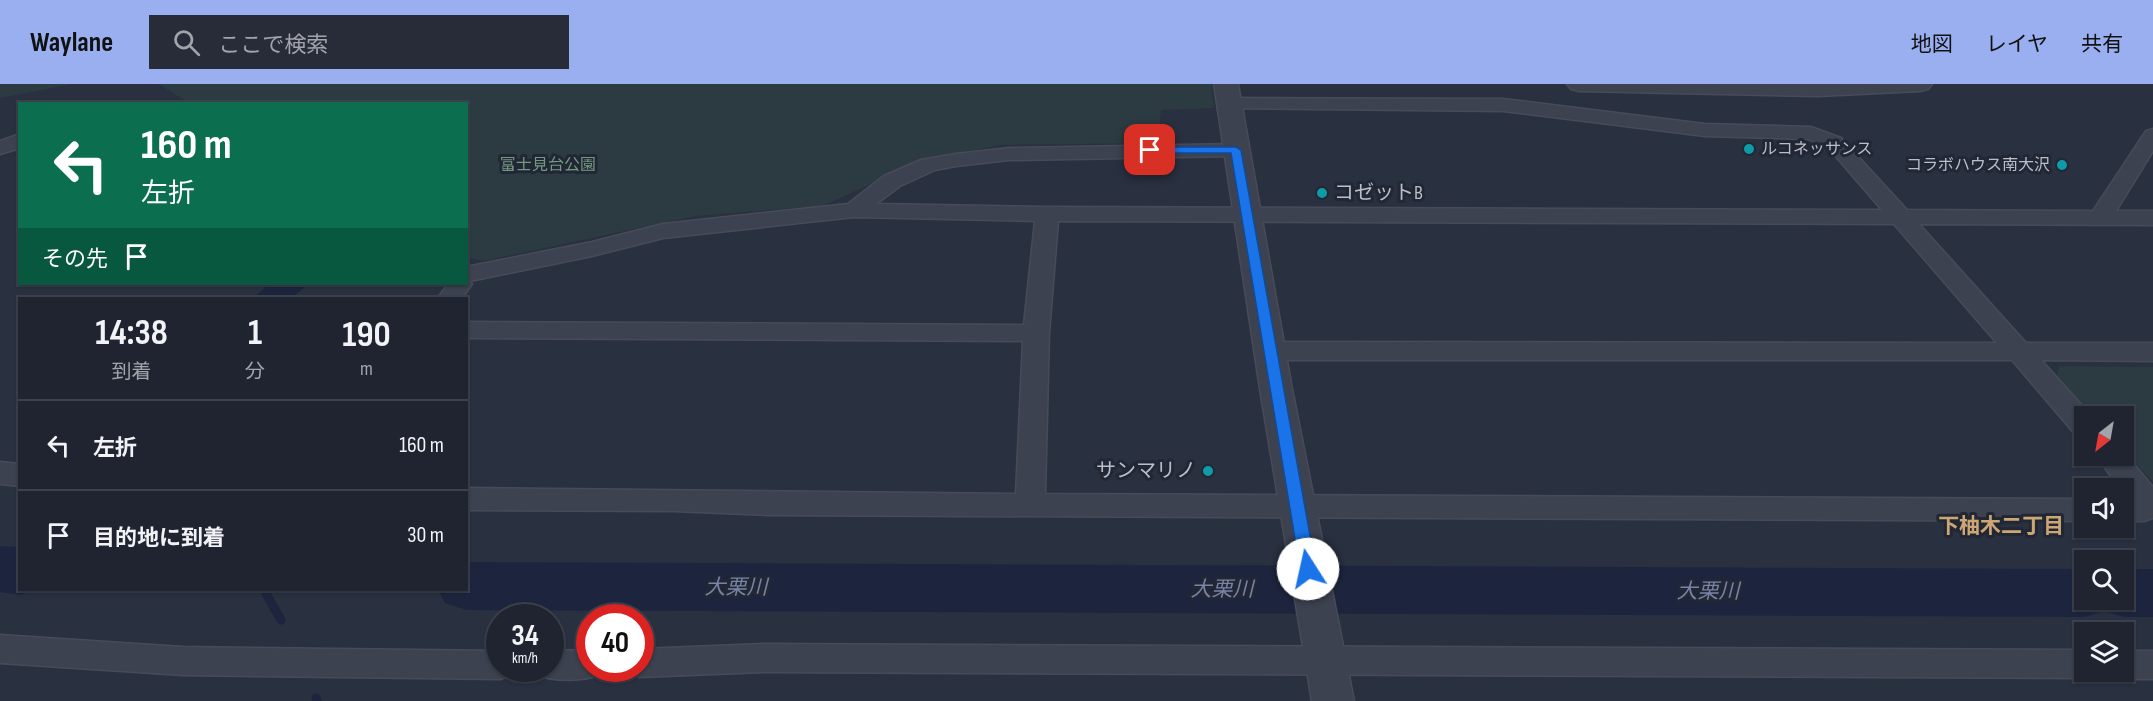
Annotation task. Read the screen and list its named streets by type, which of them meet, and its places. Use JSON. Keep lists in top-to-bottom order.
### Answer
{
  "districts": ["下柚木二丁目"],
  "water": ["大栗川"],
  "parks": ["富士見台公園"],
  "places": [
    "ルコネッサンス",
    "コラボハウス南大沢",
    "コゼットB",
    "サンマリノ"
  ],
  "north": "bottom left",
  "page": {
    "header": "Waylane",
    "search": "ここで検索",
    "nav": ["地図", "レイヤ", "共有"],
    "turn": ["160 m", "左折"],
    "then": "その先",
    "eta": [
      "14:38",
      "到着",
      "1",
      "分",
      "190",
      "m"
    ],
    "list": [
      {
        "name": "左折",
        "value": "160 m"
      },
      {
        "name": "目的地に到着",
        "value": "30 m"
      }
    ],
    "speed": "34 km/h",
    "limit": "40"
  }
}
